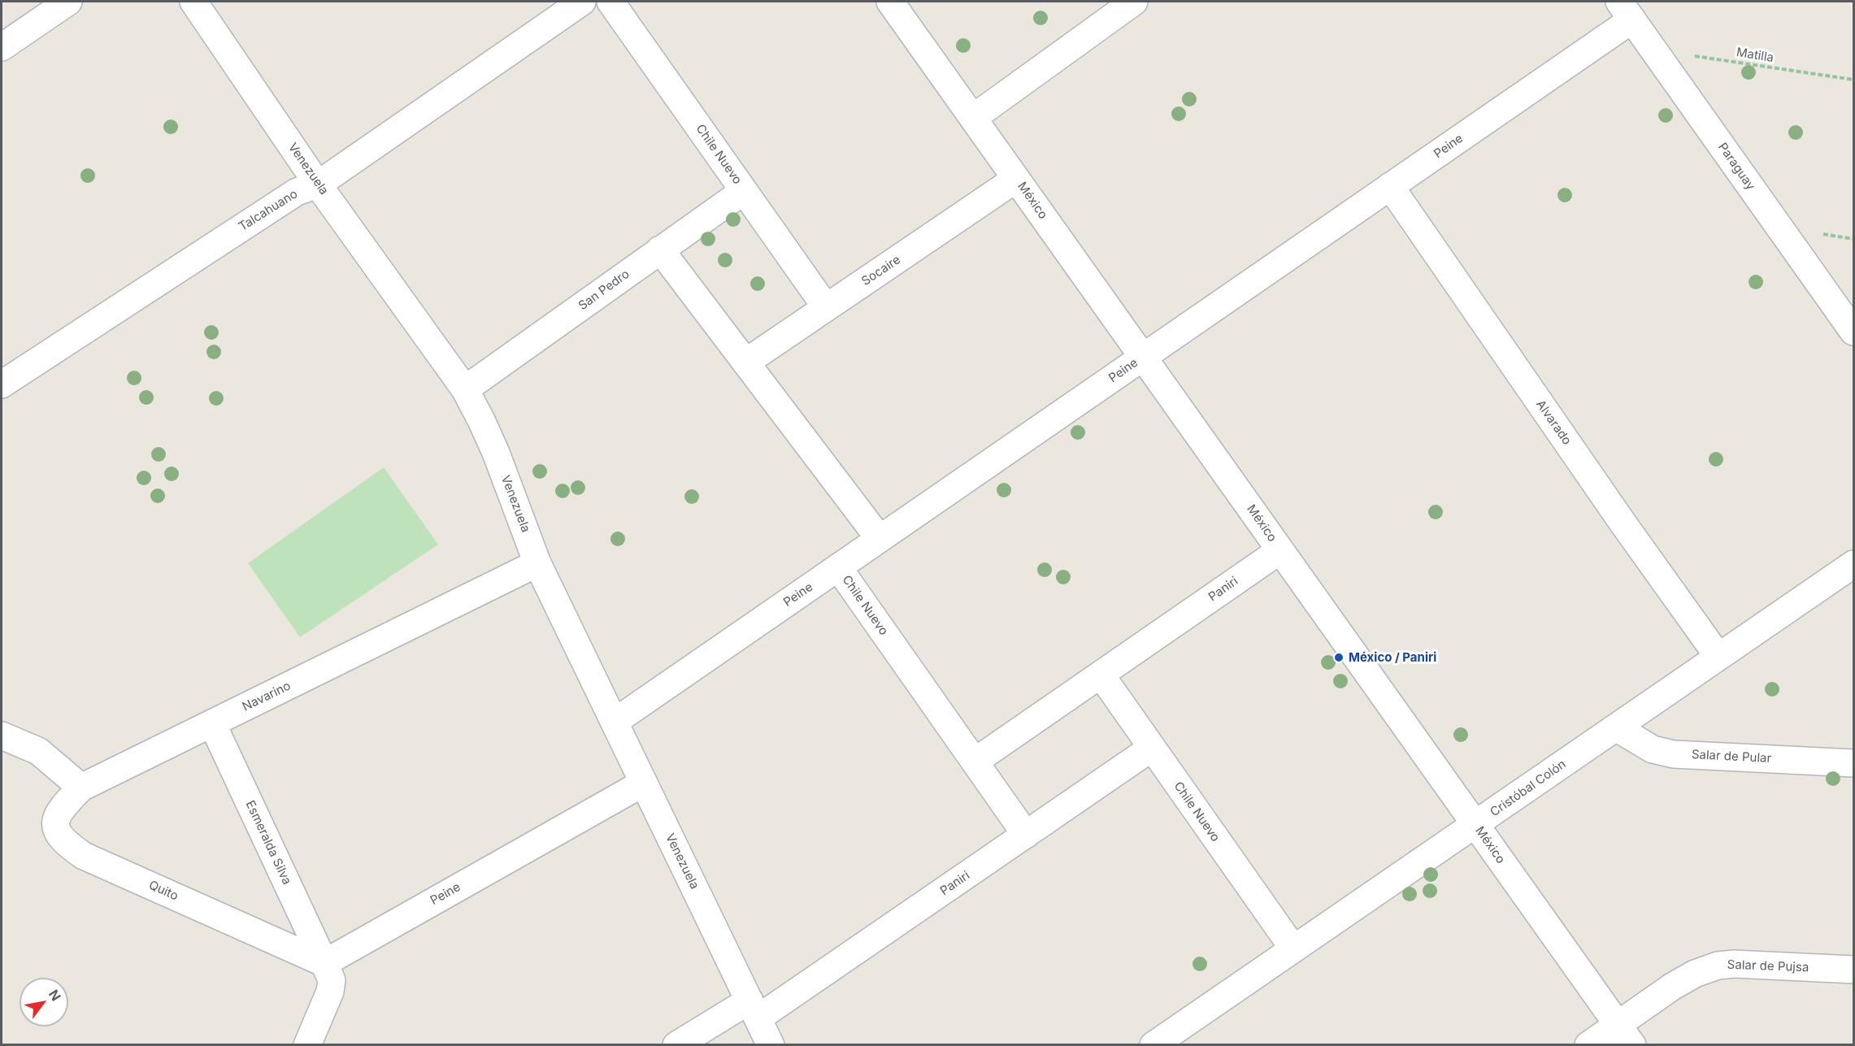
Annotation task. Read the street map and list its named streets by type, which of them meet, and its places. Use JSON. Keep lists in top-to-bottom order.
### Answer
{
  "streets": {
    "street": [
      "Peine",
      "Chile Nuevo",
      "Paraguay",
      "Venezuela",
      "México",
      "Talcahuano",
      "Socaire",
      "San Pedro",
      "Alvarado",
      "Paniri",
      "Navarino",
      "Salar de Pular",
      "Cristóbal Colón",
      "Esmeralda Silva",
      "Quito",
      "Salar de Pujsa"
    ],
    "path": ["Matilla"]
  },
  "crossings": [
    ["Matilla", "Paraguay"],
    ["Peine", "Chile Nuevo"],
    ["Peine", "Paraguay"],
    ["Peine", "Venezuela"],
    ["Peine", "México"],
    ["Peine", "Alvarado"],
    ["Peine", "Esmeralda Silva"],
    ["Peine", "Quito"],
    ["Chile Nuevo", "Socaire"],
    ["Chile Nuevo", "San Pedro"],
    ["Chile Nuevo", "Paniri"],
    ["Chile Nuevo", "Cristóbal Colón"],
    ["Venezuela", "Talcahuano"],
    ["Venezuela", "San Pedro"],
    ["Venezuela", "Paniri"],
    ["Venezuela", "Navarino"],
    ["México", "Socaire"],
    ["México", "Paniri"],
    ["México", "Cristóbal Colón"],
    ["México", "Salar de Pujsa"],
    ["Alvarado", "Cristóbal Colón"],
    ["Navarino", "Esmeralda Silva"],
    ["Navarino", "Quito"],
    ["Salar de Pular", "Cristóbal Colón"],
    ["Esmeralda Silva", "Quito"]
  ],
  "places": ["México / Paniri"],
  "north": "top right"
}
